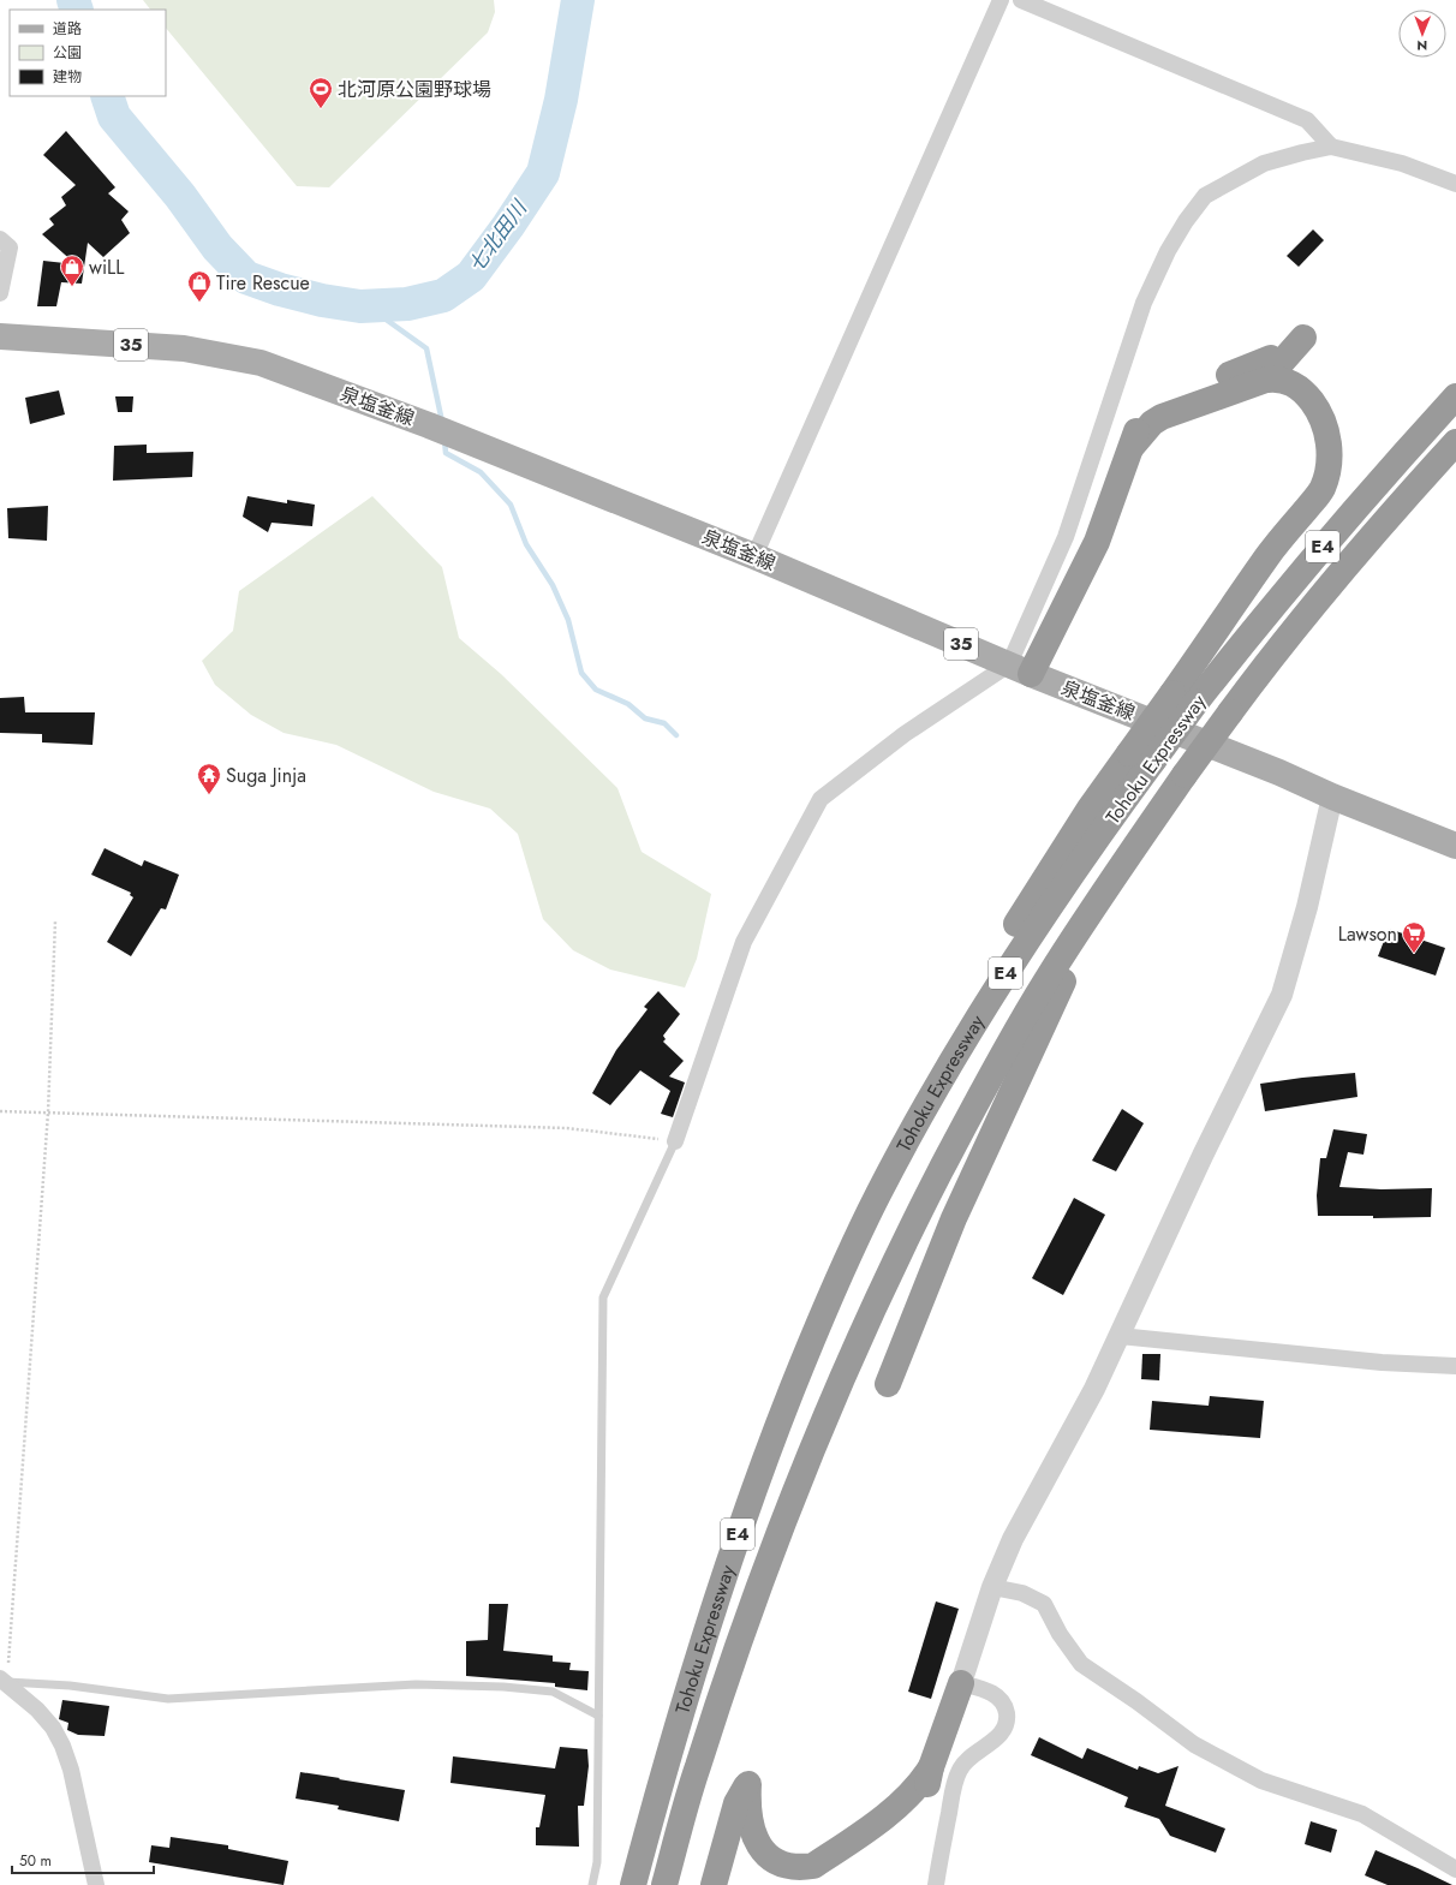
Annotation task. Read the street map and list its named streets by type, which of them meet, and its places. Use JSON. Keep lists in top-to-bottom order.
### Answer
{
  "streets": {
    "highway": ["E4", "Tohoku Expressway"],
    "main road": ["35", "泉塩釜線"]
  },
  "water": ["七北田川"],
  "places": {
    "sports": ["北河原公園野球場"],
    "shop": ["wiLL", "Tire Rescue"],
    "temple": ["Suga Jinja"],
    "supermarket": ["Lawson"]
  },
  "legend": ["道路", "公園", "建物"],
  "scale_bar": "50 m",
  "north": "bottom"
}
